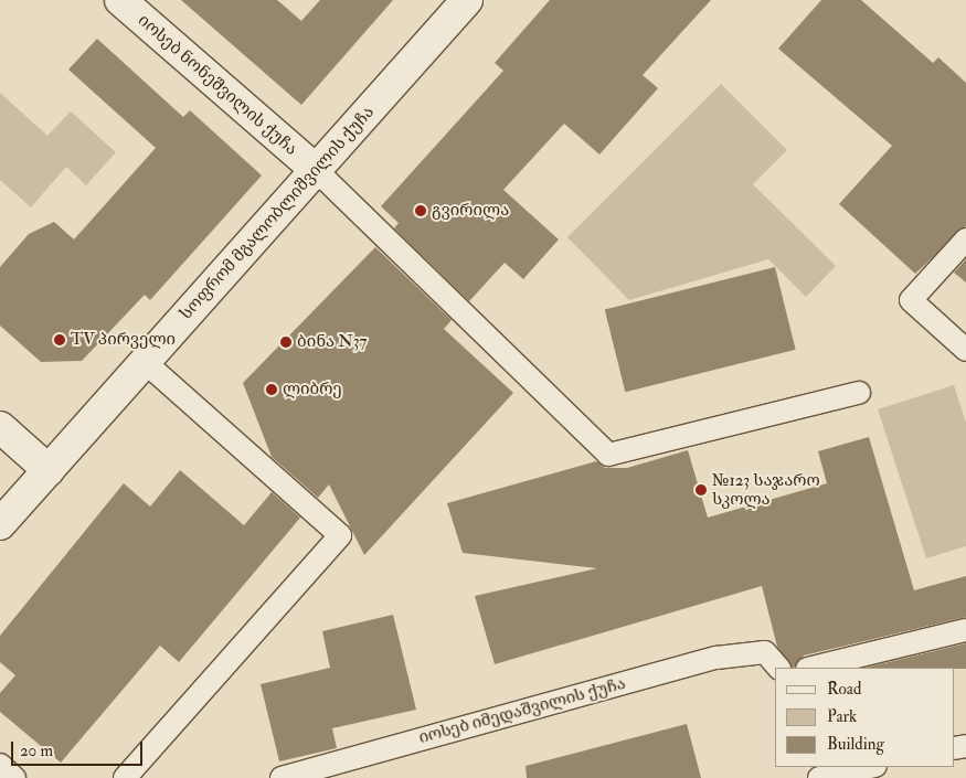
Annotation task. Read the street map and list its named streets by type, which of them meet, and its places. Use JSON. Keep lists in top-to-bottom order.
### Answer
{
  "streets": {
    "street": ["იოსებ ნონეშვილის ქუჩა", "სოფრომ მგალობლიშვილის ქუჩა"],
    "lane": ["იოსებ იმედაშვილის ქუჩა"]
  },
  "crossings": [
    ["იოსებ ნონეშვილის ქუჩა", "სოფრომ მგალობლიშვილის ქუჩა"]
  ],
  "places": [
    "გვირილა",
    "TV პირველი",
    "ბინა N37",
    "ლიბრე",
    "№123 საჯარო სკოლა"
  ],
  "legend": ["Road", "Park", "Building"],
  "scale_bar": "20 m"
}
